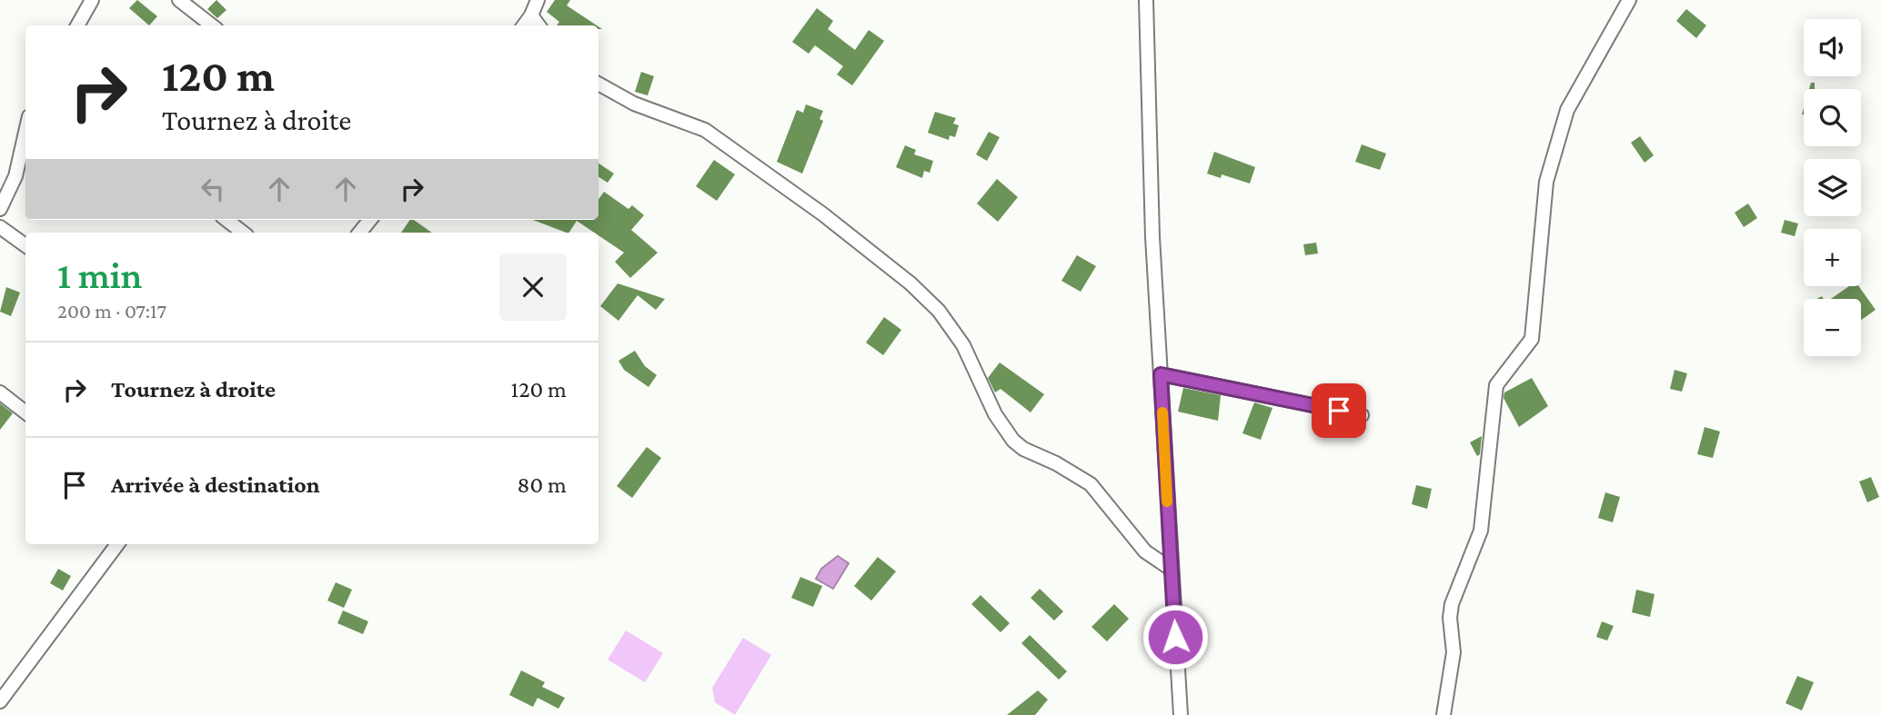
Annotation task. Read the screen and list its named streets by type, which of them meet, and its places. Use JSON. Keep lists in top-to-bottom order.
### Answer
{
  "page": {
    "map_buttons": ["+", "−"],
    "turn": ["120 m", "Tournez à droite"],
    "heading": ["1 min", "200 m · 07:17"],
    "list": [
      {
        "name": "Tournez à droite",
        "value": "120 m"
      },
      {
        "name": "Arrivée à destination",
        "value": "80 m"
      }
    ]
  }
}
